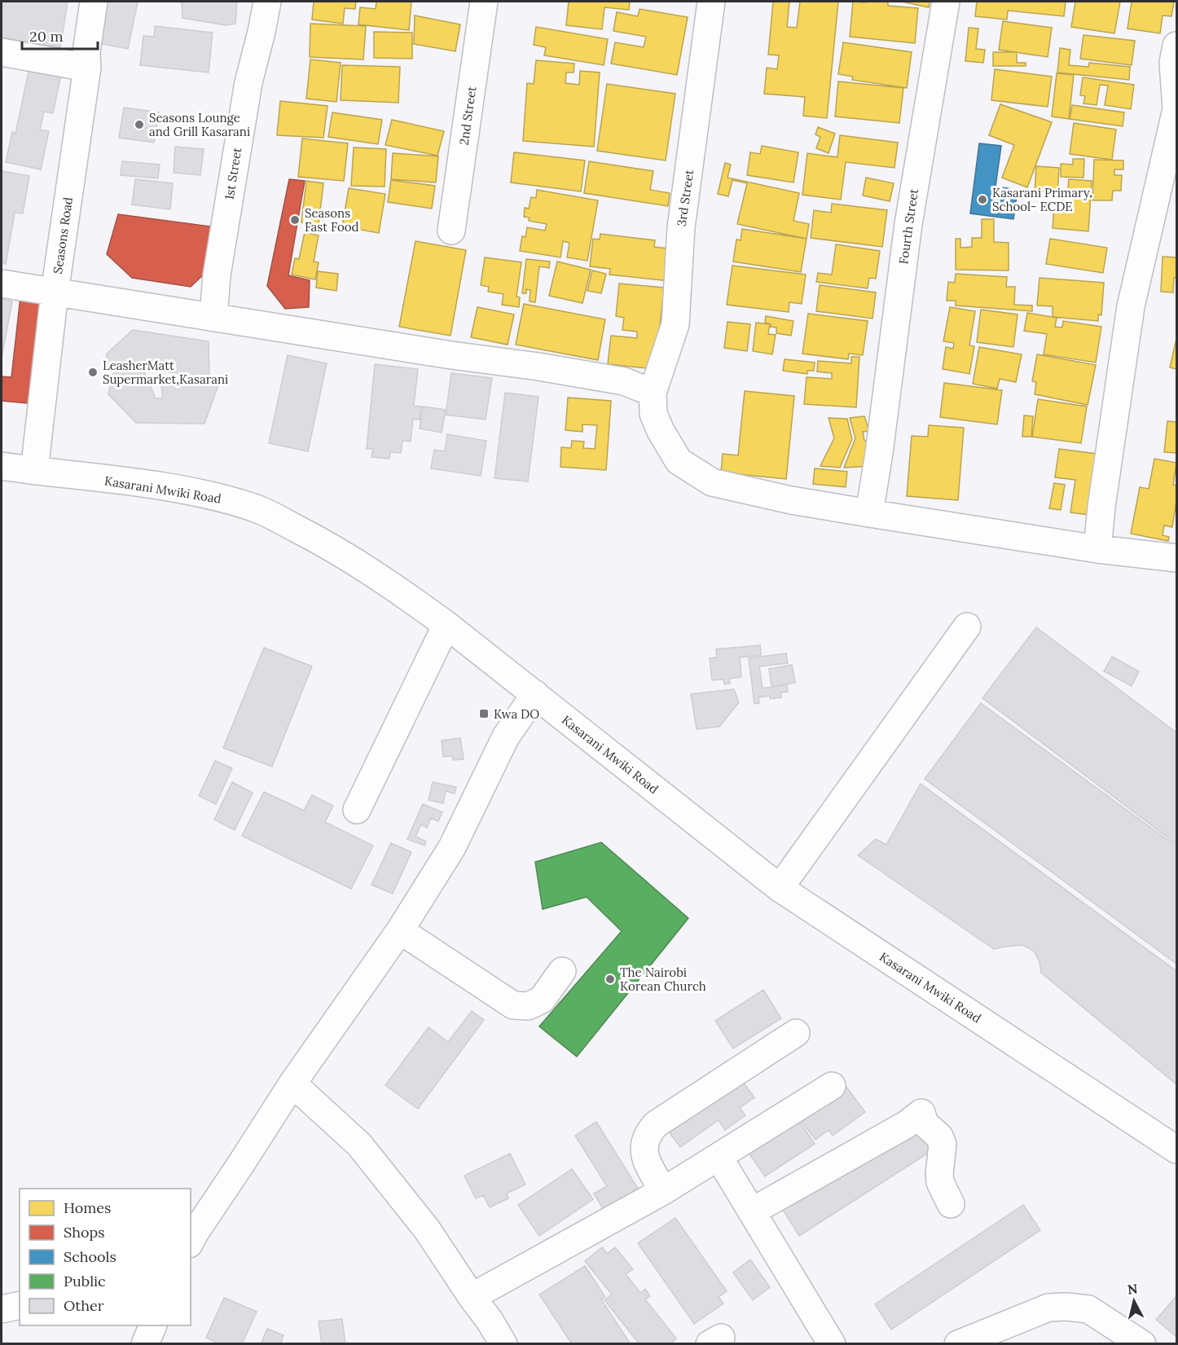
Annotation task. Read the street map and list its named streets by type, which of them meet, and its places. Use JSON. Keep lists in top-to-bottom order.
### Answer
{
  "streets": {
    "street": [
      "2nd Street",
      "1st Street",
      "3rd Street",
      "Fourth Street",
      "Seasons Road",
      "Kasarani Mwiki Road"
    ]
  },
  "crossings": [
    ["Seasons Road", "Kasarani Mwiki Road"]
  ],
  "places": {
    "other": [
      "Seasons Lounge and Grill Kasarani",
      "Kasarani Primary. School- ECDE",
      "Seasons Fast Food",
      "LeasherMatt Supermarket,Kasarani",
      "The Nairobi Korean Church"
    ],
    "transit": ["Kwa DO"]
  },
  "legend": [
    "Homes",
    "Shops",
    "Schools",
    "Public",
    "Other"
  ],
  "scale_bar": "20 m",
  "north": "top"
}
